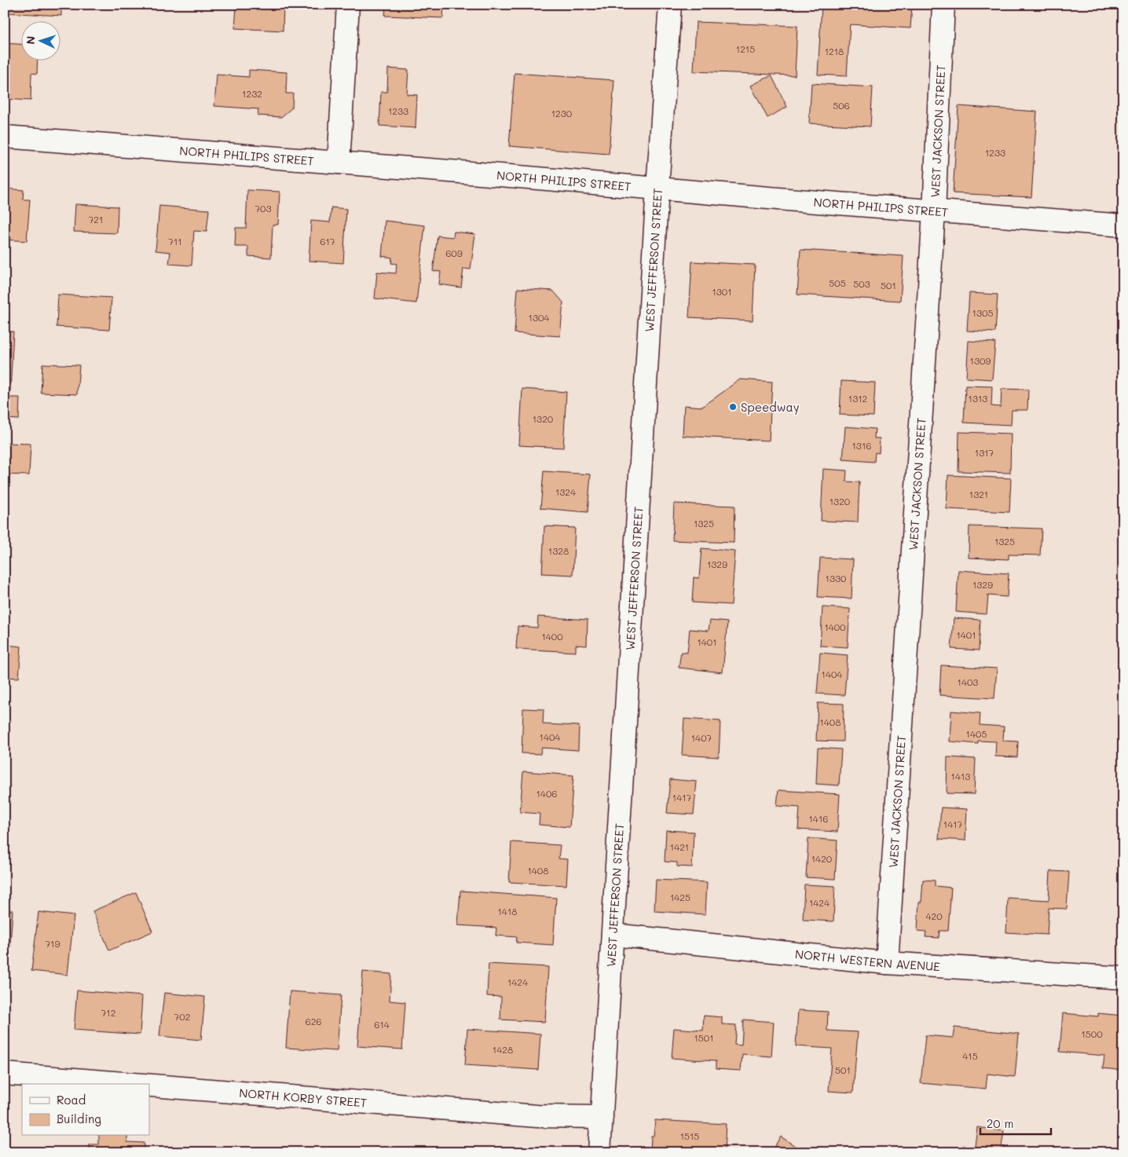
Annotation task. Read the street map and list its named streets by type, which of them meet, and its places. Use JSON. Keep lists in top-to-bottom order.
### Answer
{
  "streets": {
    "street": [
      "WEST JACKSON STREET",
      "NORTH PHILIPS STREET",
      "WEST JEFFERSON STREET",
      "NORTH WESTERN AVENUE",
      "NORTH KORBY STREET"
    ]
  },
  "crossings": [
    ["WEST JACKSON STREET", "NORTH PHILIPS STREET"],
    ["WEST JACKSON STREET", "NORTH WESTERN AVENUE"],
    ["NORTH PHILIPS STREET", "WEST JEFFERSON STREET"],
    ["WEST JEFFERSON STREET", "NORTH WESTERN AVENUE"],
    ["WEST JEFFERSON STREET", "NORTH KORBY STREET"]
  ],
  "places": ["Speedway"],
  "house_numbers": [
    "1215",
    "1218",
    "1232",
    "506",
    "1233",
    "1230",
    "1233",
    "703",
    "721",
    "711",
    "617",
    "609",
    "505",
    "503",
    "501",
    "1301",
    "1305",
    "1304",
    "1309",
    "1312",
    "1313",
    "1320",
    "1316",
    "1317",
    "1324",
    "1321",
    "1320",
    "1325",
    "1325",
    "1328",
    "1329",
    "1330",
    "1329",
    "1400",
    "1401",
    "1400",
    "1401",
    "1404",
    "1403",
    "1408",
    "1405",
    "1404",
    "1407",
    "1413",
    "1406",
    "1417",
    "1416",
    "1417",
    "1421",
    "1420",
    "1408",
    "1425",
    "1424",
    "1418",
    "420",
    "719",
    "1424",
    "712",
    "702",
    "626",
    "614",
    "1500",
    "1501",
    "1428",
    "415",
    "501",
    "1515"
  ],
  "legend": ["Road", "Building"],
  "scale_bar": "20 m",
  "north": "left"
}
